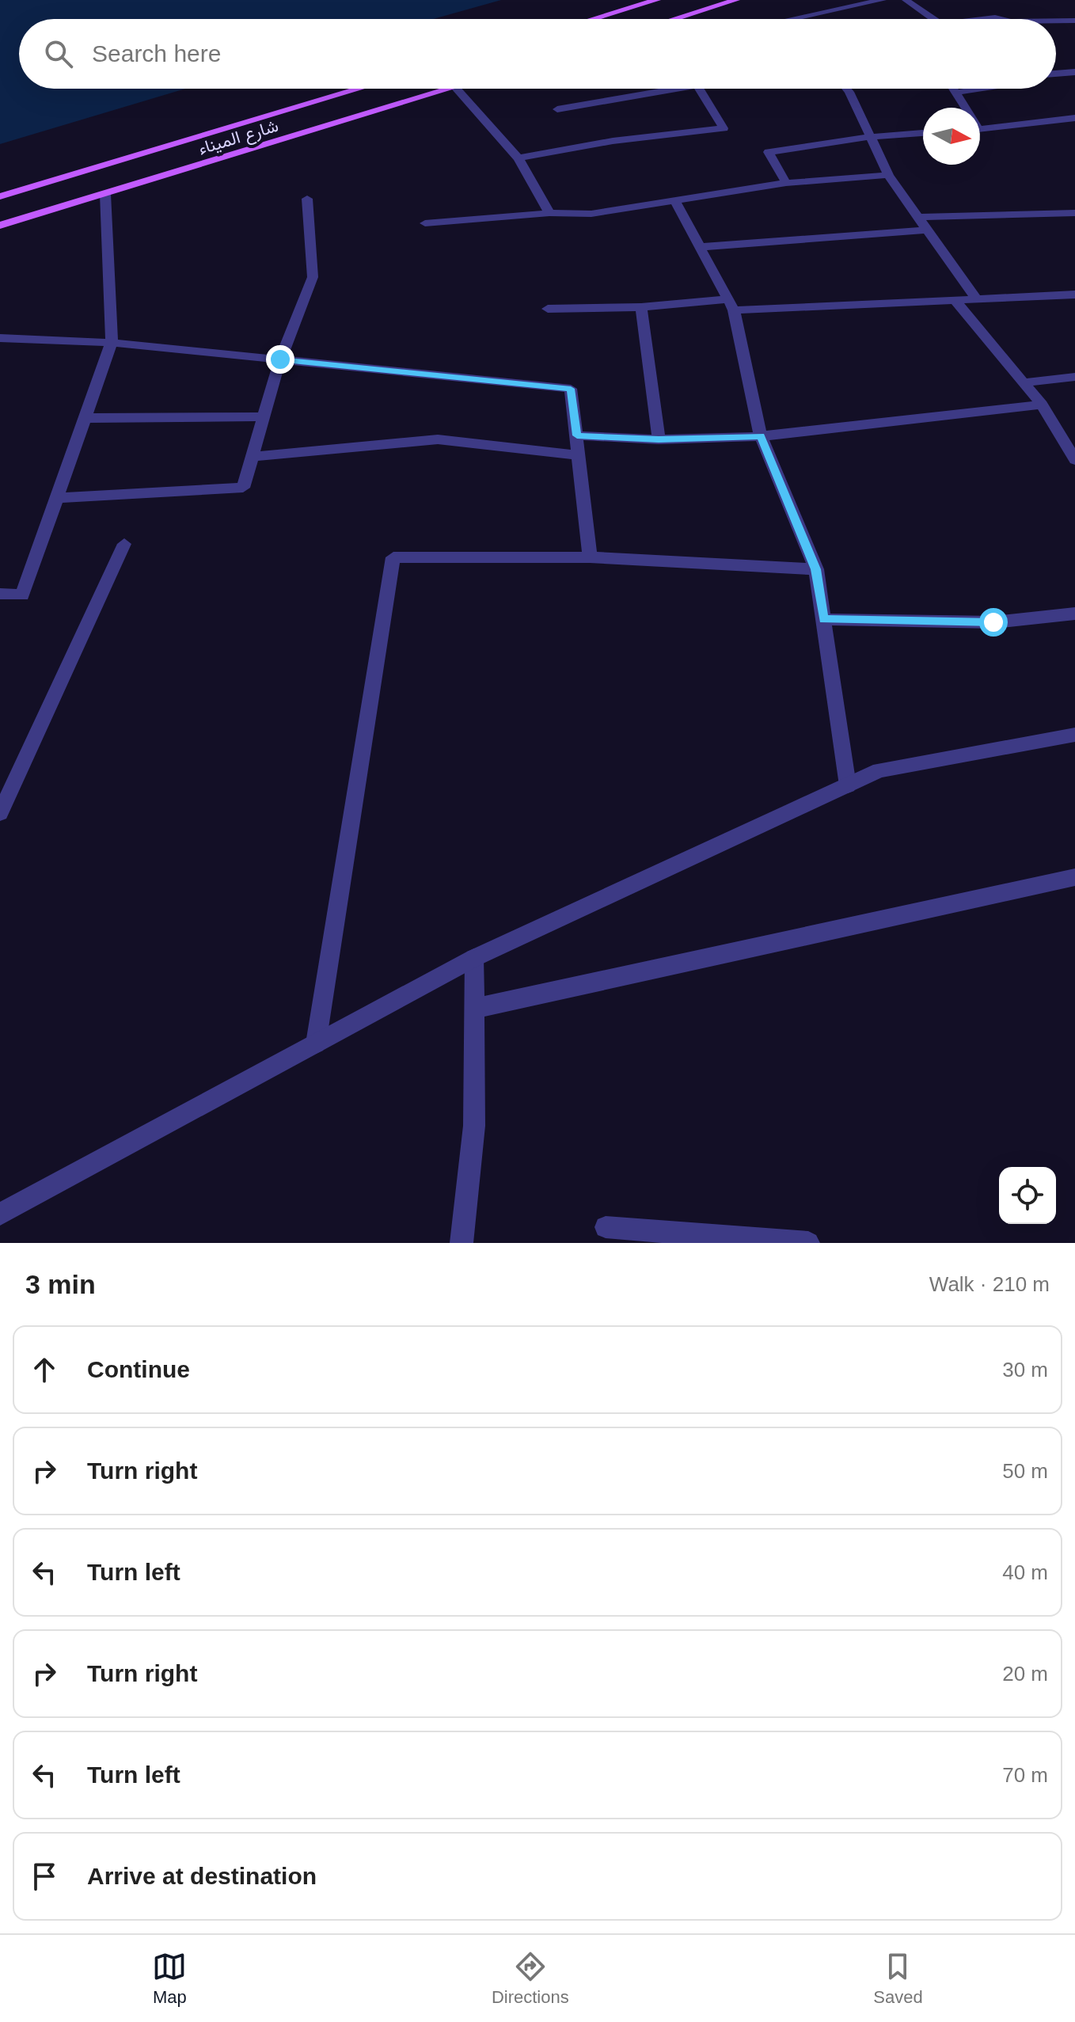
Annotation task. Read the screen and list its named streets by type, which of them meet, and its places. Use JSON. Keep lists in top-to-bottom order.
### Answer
{
  "streets": {
    "main road": ["شارع الميناء"]
  },
  "north": "right",
  "page": {
    "search": "Search here",
    "heading": ["3 min", "Walk · 210 m"],
    "list": [
      ["Continue", "30 m"],
      ["Turn right", "50 m"],
      ["Turn left", "40 m"],
      ["Turn right", "20 m"],
      ["Turn left", "70 m"],
      "Arrive at destination"
    ],
    "nav": ["Map", "Directions", "Saved"]
  }
}
